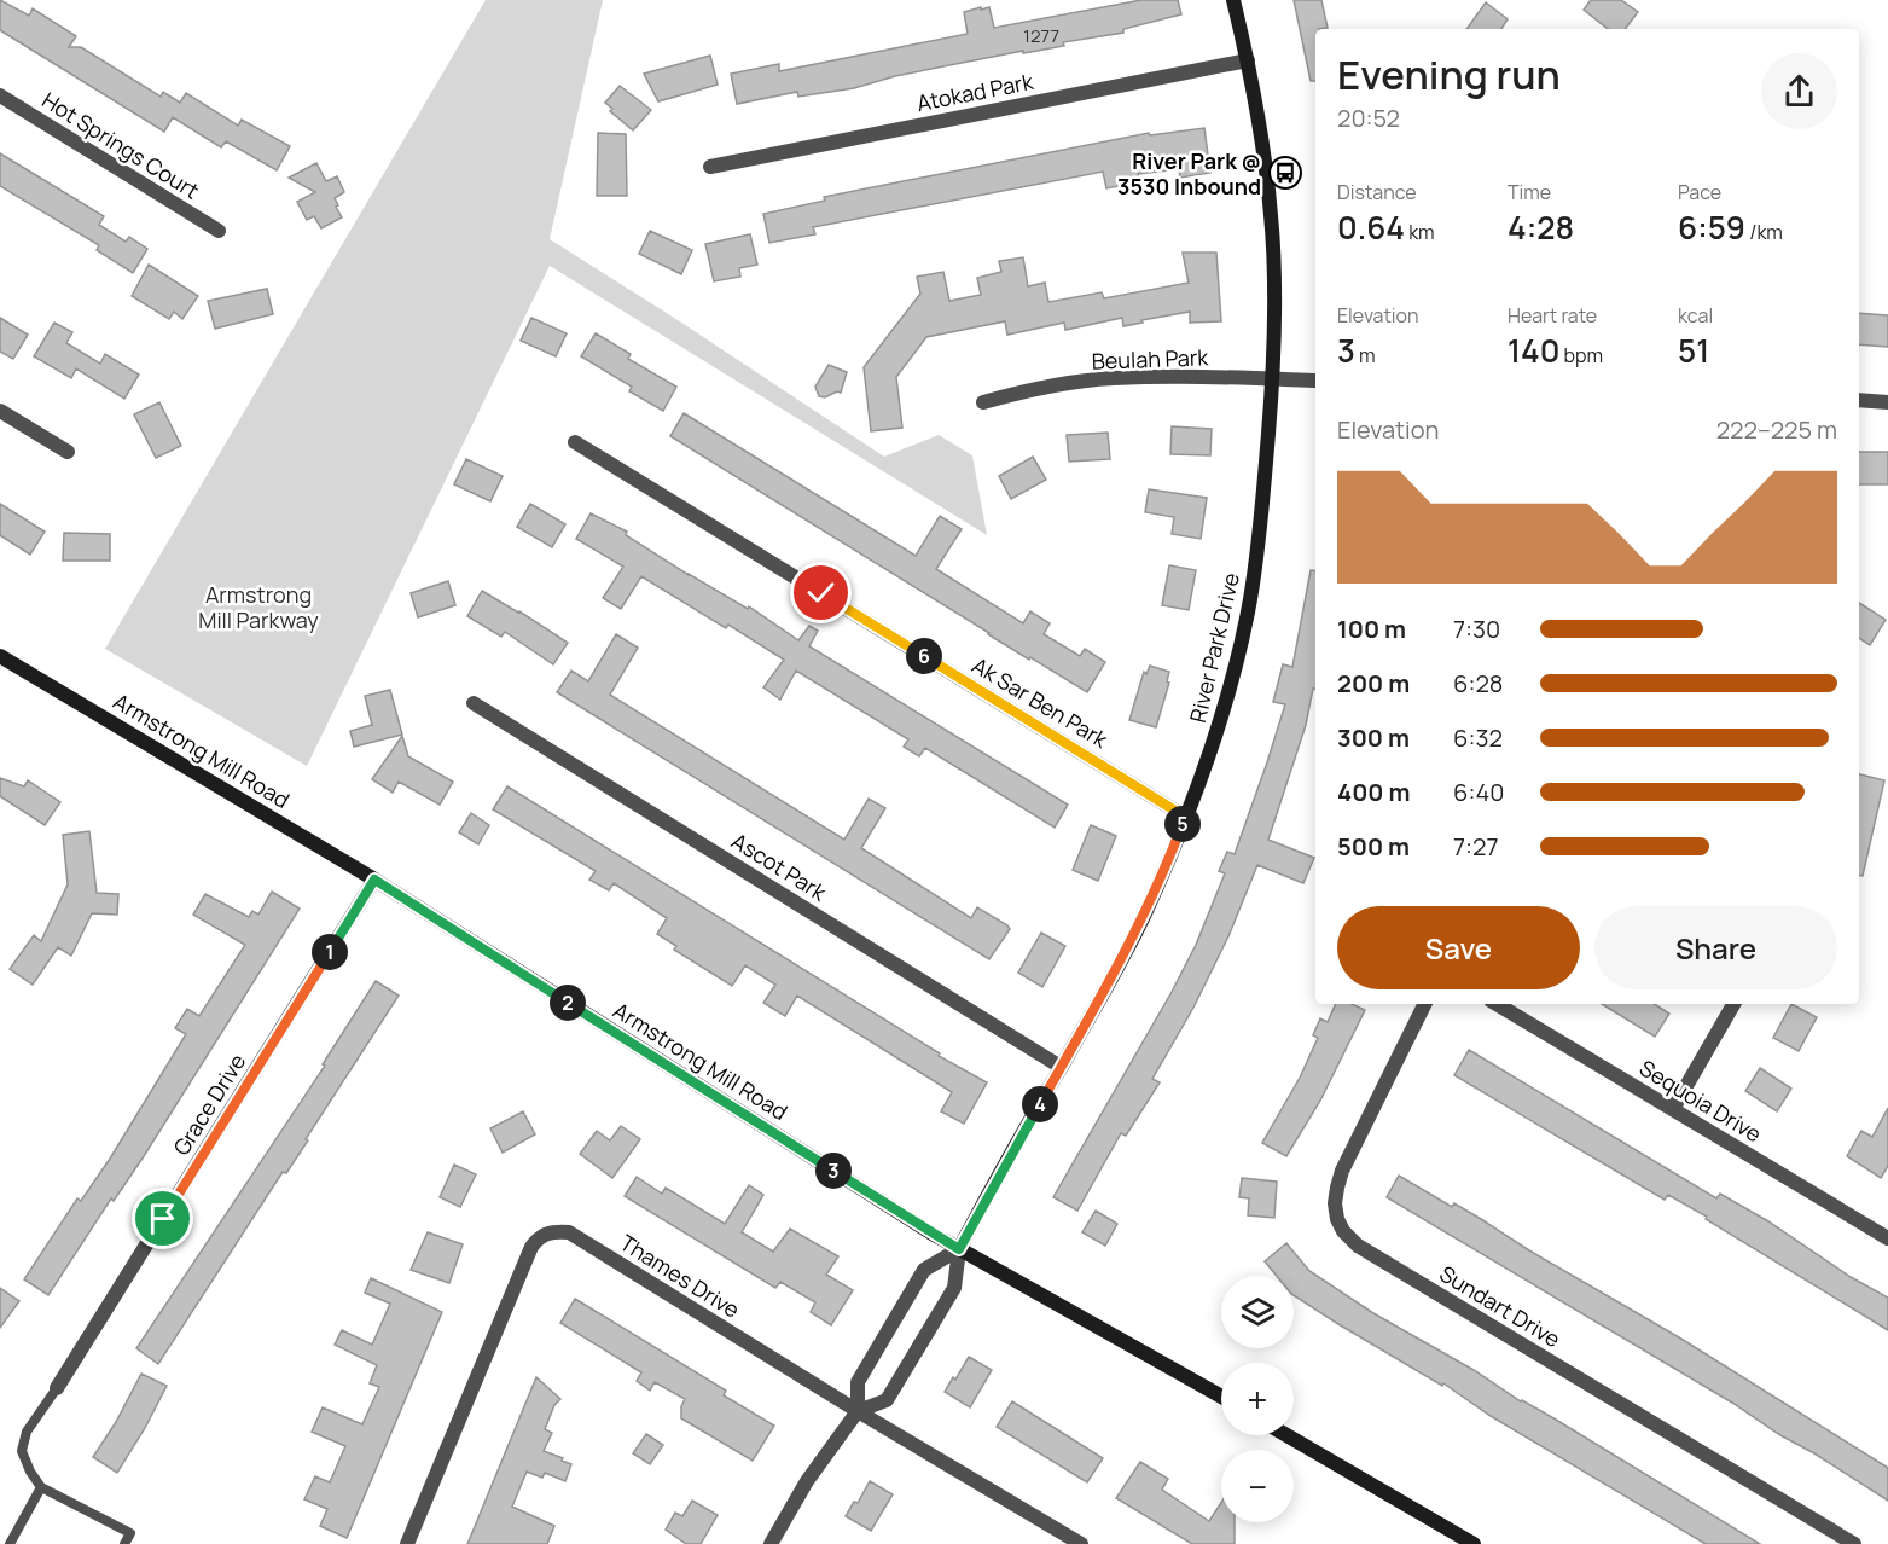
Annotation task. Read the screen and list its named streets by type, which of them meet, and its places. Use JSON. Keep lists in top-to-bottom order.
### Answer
{
  "streets": {
    "main road": ["River Park Drive", "Armstrong Mill Road"],
    "street": [
      "Atokad Park",
      "Hot Springs Court",
      "Beulah Park",
      "Ak Sar Ben Park",
      "Ascot Park",
      "Sequoia Drive",
      "Grace Drive",
      "Thames Drive",
      "Sundart Drive"
    ]
  },
  "crossings": [
    ["Atokad Park", "River Park Drive"],
    ["Beulah Park", "River Park Drive"],
    ["River Park Drive", "Ak Sar Ben Park"],
    ["River Park Drive", "Armstrong Mill Road"],
    ["River Park Drive", "Ascot Park"],
    ["River Park Drive", "Thames Drive"],
    ["Armstrong Mill Road", "Grace Drive"]
  ],
  "parks": ["Armstrong Mill Parkway"],
  "places": {
    "bus stop": ["River Park @ 3530 Inbound"]
  },
  "house_numbers": ["1277"],
  "page": {
    "heading": ["Evening run", "20:52"],
    "stats": [
      ["Distance", "0.64 km"],
      ["Time", "4:28"],
      ["Pace", "6:59 /km"],
      ["Elevation", "3 m"],
      ["Heart rate", "140 bpm"],
      ["kcal", "51"]
    ],
    "chart": ["Elevation", "222–225 m"],
    "list": [
      {
        "name": "100 m",
        "note": "7:30"
      },
      {
        "name": "200 m",
        "note": "6:28"
      },
      {
        "name": "300 m",
        "note": "6:32"
      },
      {
        "name": "400 m",
        "note": "6:40"
      },
      {
        "name": "500 m",
        "note": "7:27"
      }
    ],
    "pins": [
      "6",
      "5",
      "1",
      "2",
      "4",
      "3"
    ],
    "buttons": ["Save", "Share"],
    "map_buttons": ["+", "−"]
  }
}
